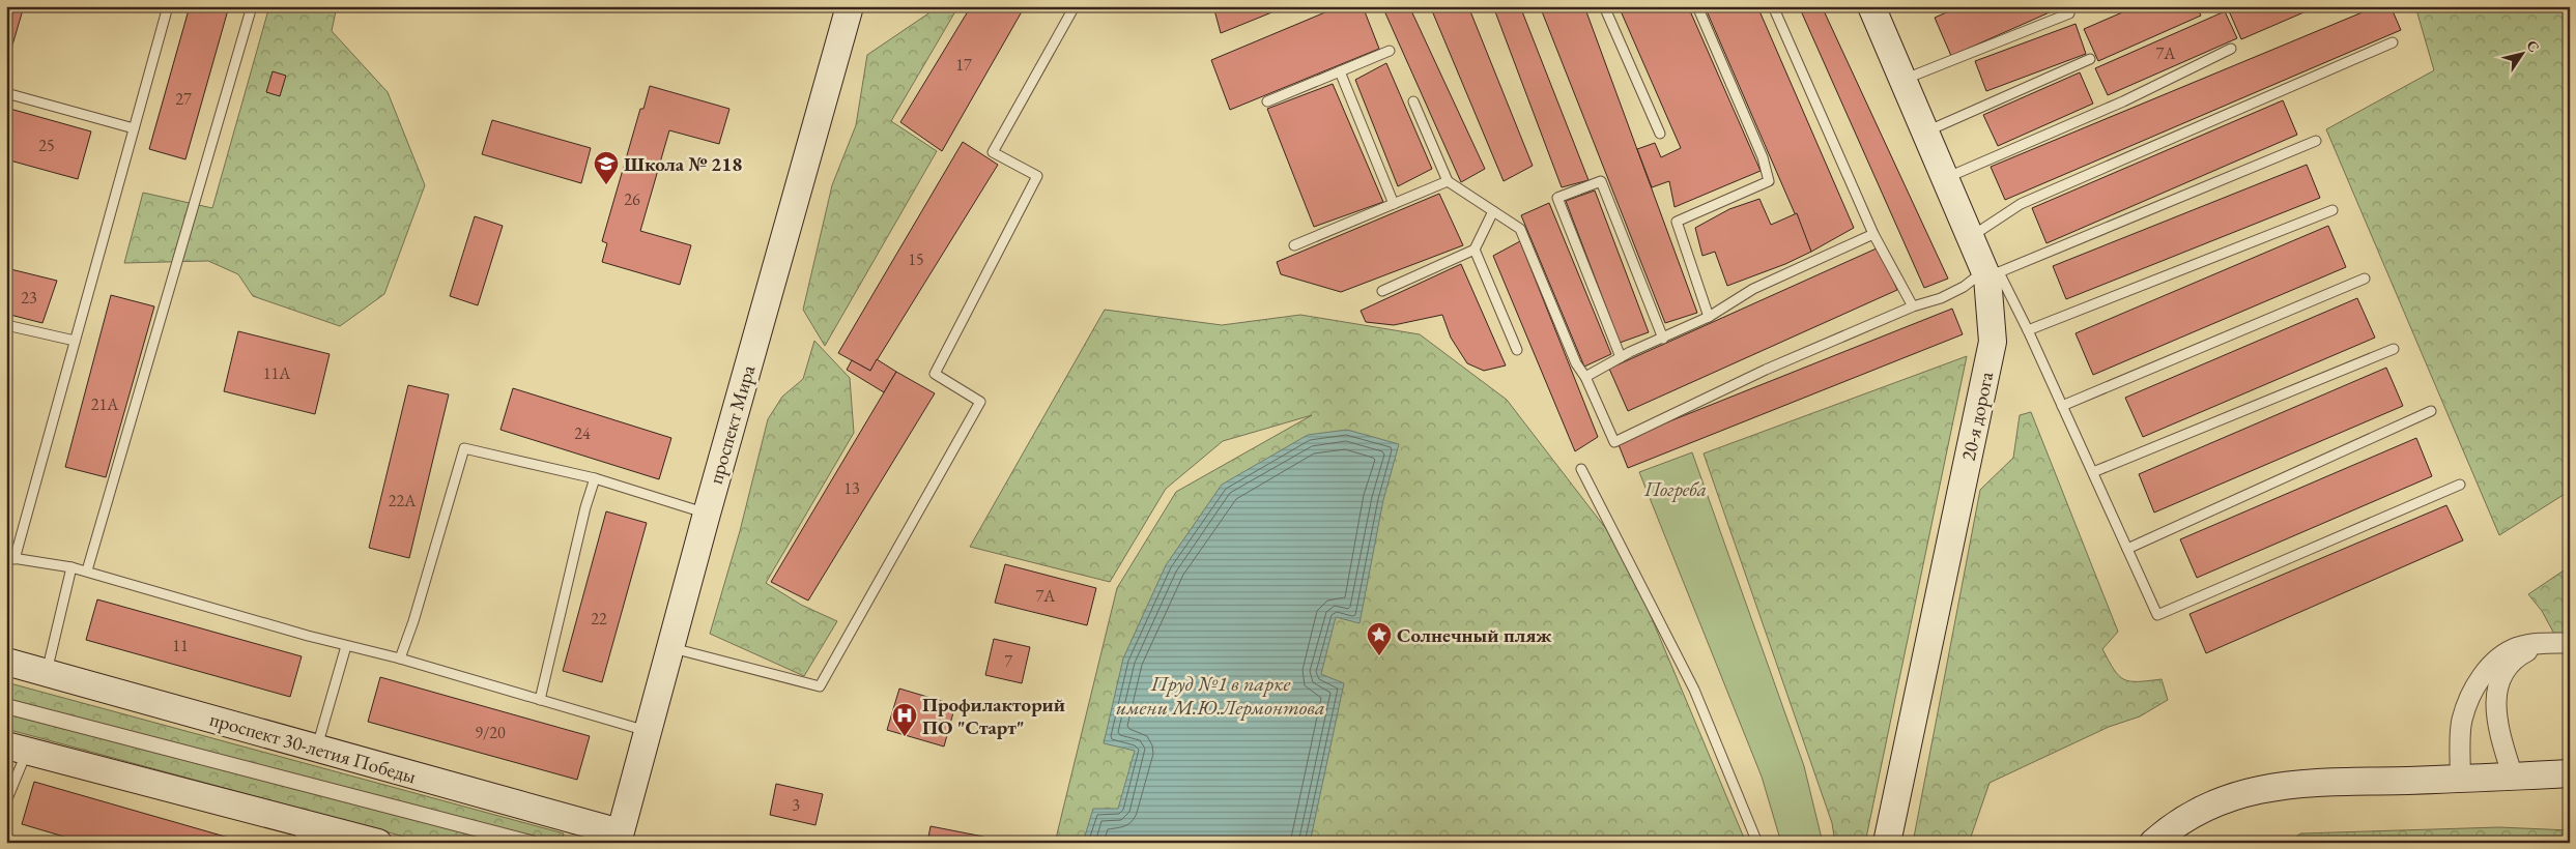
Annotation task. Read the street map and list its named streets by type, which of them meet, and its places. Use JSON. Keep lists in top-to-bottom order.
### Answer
{
  "streets": {
    "main road": ["20-я дорога", "проспект Мира", "проспект 30-летия Победы"]
  },
  "crossings": [
    ["проспект Мира", "проспект 30-летия Победы"]
  ],
  "water": ["Пруд №1 в парке имени М.Ю.Лермонтова"],
  "parks": ["Погреба"],
  "places": {
    "school or university": ["Школа № 218"],
    "place": ["Солнечный пляж"],
    "hospital": ["Профилакторий ПО \"Старт\""]
  },
  "house_numbers": [
    "7А",
    "17",
    "27",
    "25",
    "26",
    "15",
    "23",
    "11А",
    "21А",
    "24",
    "13",
    "22А",
    "7А",
    "22",
    "11",
    "7",
    "9/20",
    "3"
  ],
  "north": "top right"
}
